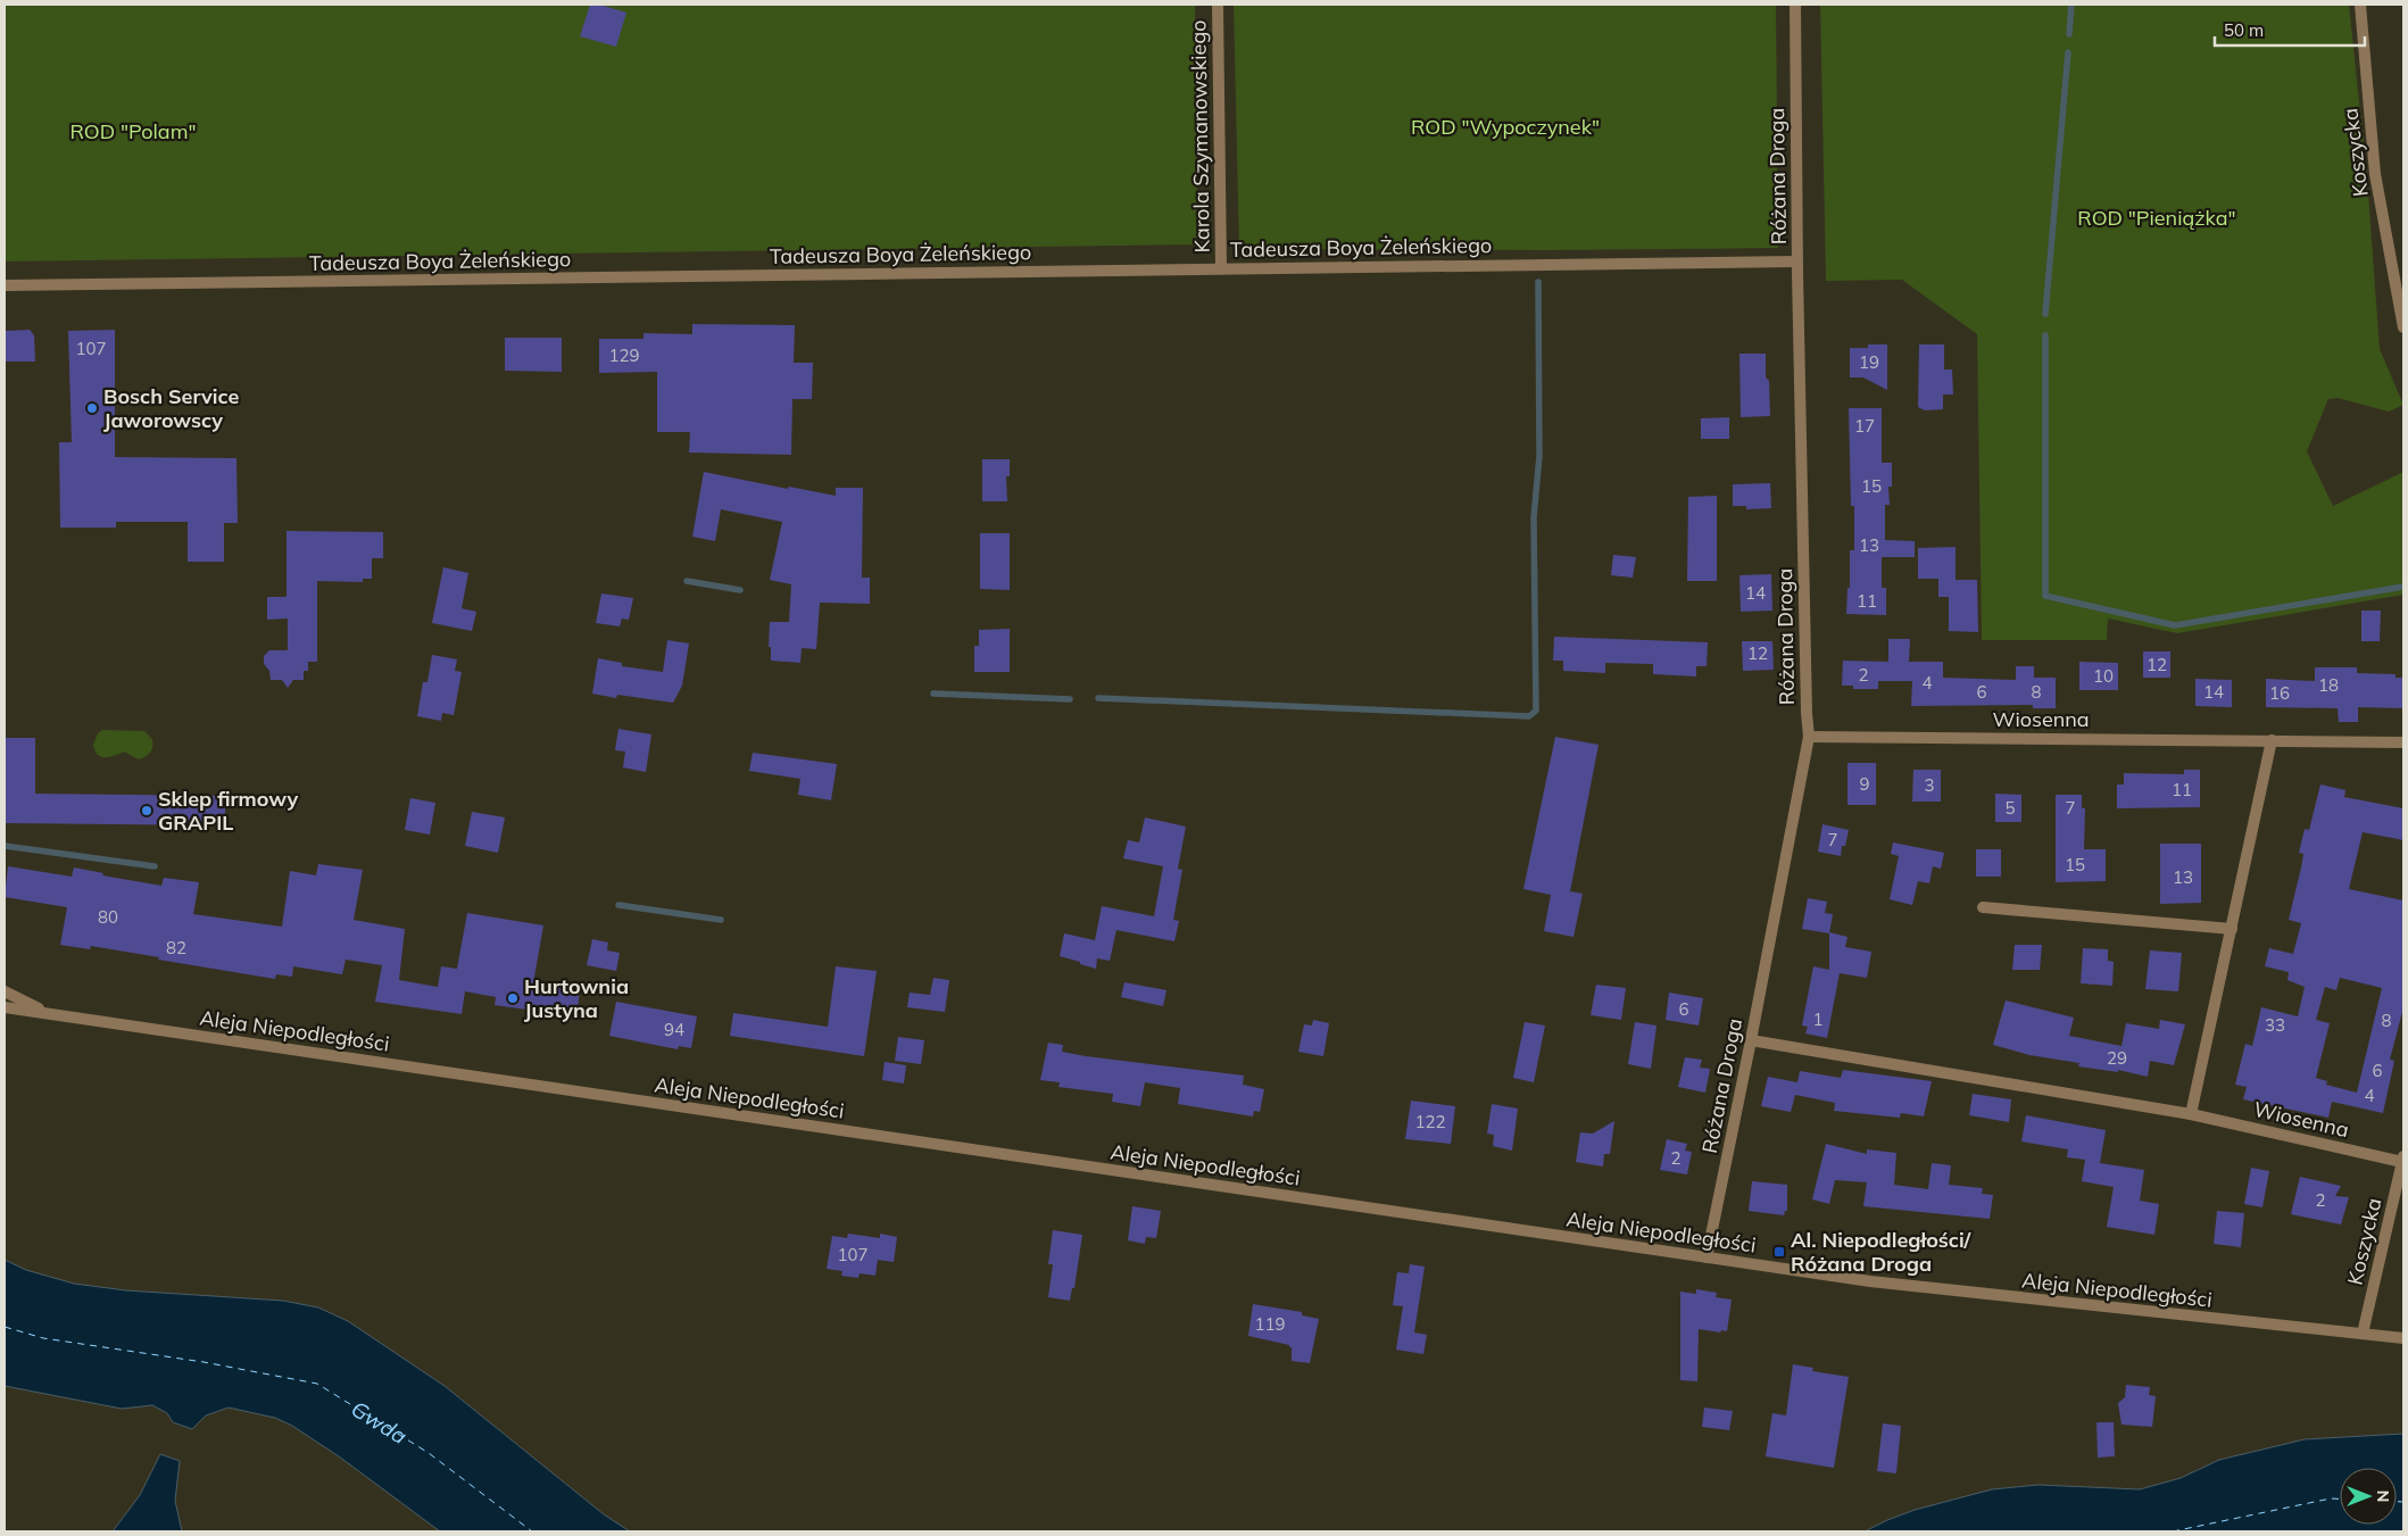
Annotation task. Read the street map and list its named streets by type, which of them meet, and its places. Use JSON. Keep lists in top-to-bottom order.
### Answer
{
  "streets": {
    "street": [
      "Karola Szymanowskiego",
      "Koszycka",
      "Różana Droga",
      "Tadeusza Boya Żeleńskiego",
      "Wiosenna",
      "Aleja Niepodległości"
    ]
  },
  "crossings": [
    ["Karola Szymanowskiego", "Tadeusza Boya Żeleńskiego"],
    ["Koszycka", "Wiosenna"],
    ["Koszycka", "Aleja Niepodległości"],
    ["Różana Droga", "Tadeusza Boya Żeleńskiego"],
    ["Różana Droga", "Wiosenna"],
    ["Różana Droga", "Aleja Niepodległości"]
  ],
  "water": ["Gwda"],
  "parks": ["ROD \"Wypoczynek\"", "ROD \"Polam\"", "ROD \"Pieniążka\""],
  "places": {
    "other": ["Bosch Service Jaworowscy", "Sklep firmowy GRAPIL", "Hurtownia Justyna"],
    "transit": ["Al. Niepodległości/ Różana Droga"]
  },
  "house_numbers": [
    "107",
    "129",
    "19",
    "17",
    "15",
    "13",
    "14",
    "11",
    "12",
    "12",
    "2",
    "10",
    "4",
    "18",
    "6",
    "8",
    "14",
    "16",
    "9",
    "3",
    "11",
    "5",
    "7",
    "7",
    "15",
    "13",
    "80",
    "82",
    "6",
    "1",
    "8",
    "33",
    "94",
    "29",
    "6",
    "4",
    "122",
    "2",
    "2",
    "107",
    "119"
  ],
  "scale_bar": "50 m",
  "north": "right"
}
